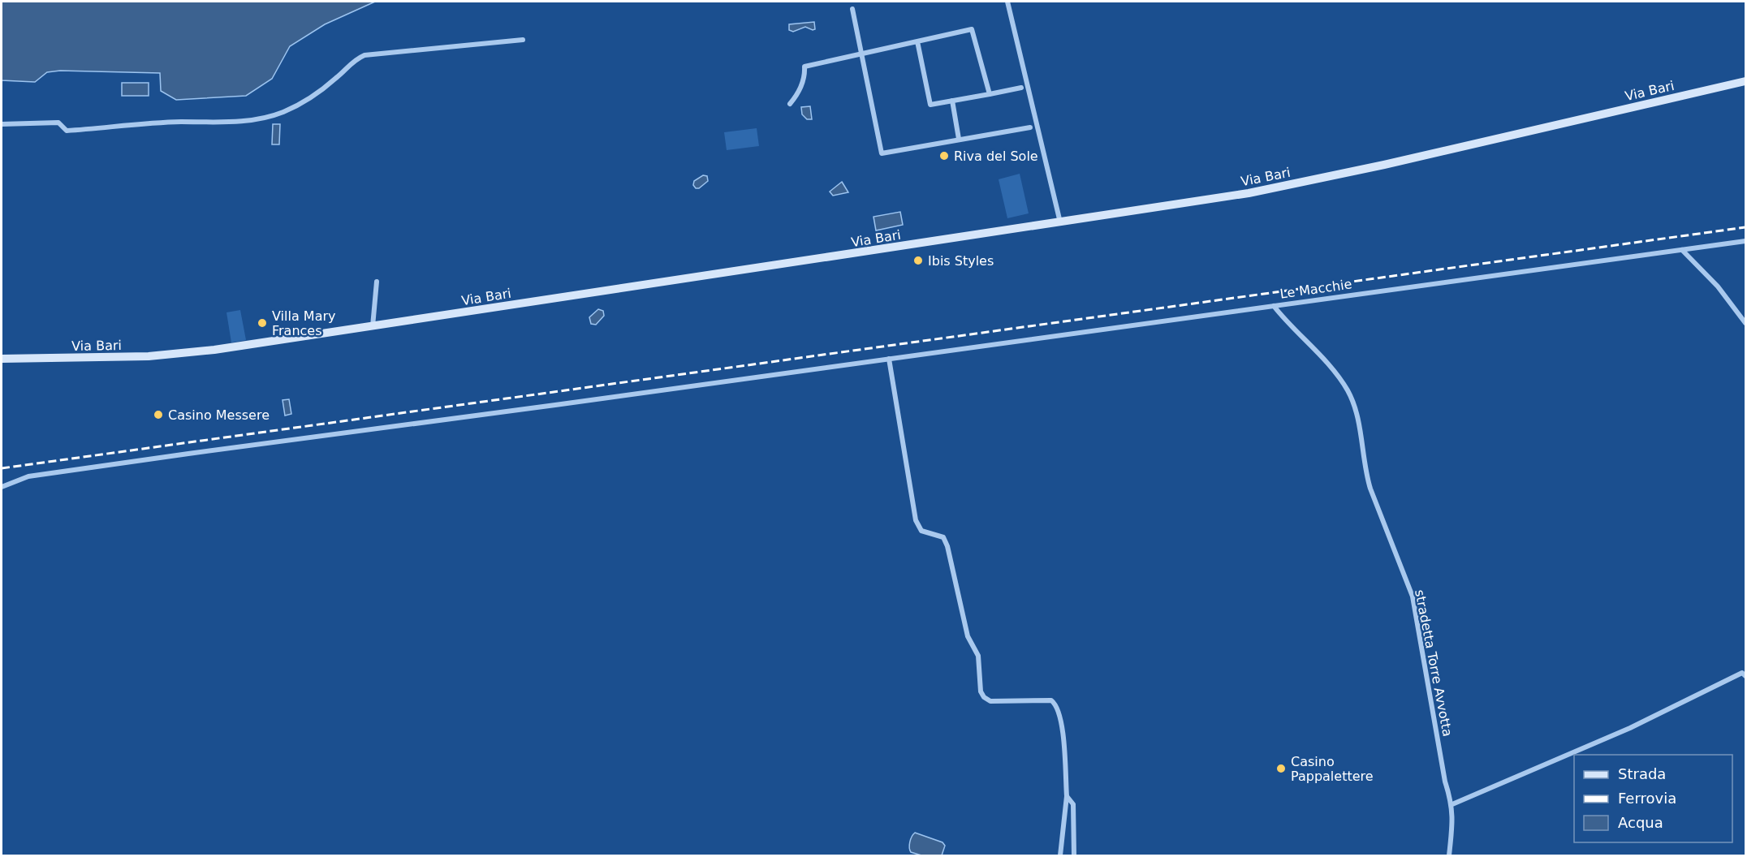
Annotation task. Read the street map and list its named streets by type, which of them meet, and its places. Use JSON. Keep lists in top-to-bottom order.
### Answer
{
  "streets": {
    "main road": ["Via Bari"],
    "street": ["Le Macchie", "stradetta Torre Avvotta"]
  },
  "crossings": [
    ["Le Macchie", "stradetta Torre Avvotta"]
  ],
  "places": [
    "Riva del Sole",
    "Ibis Styles",
    "Villa Mary Frances",
    "Casino Messere",
    "Casino Pappalettere"
  ],
  "legend": ["Strada", "Ferrovia", "Acqua"]
}
